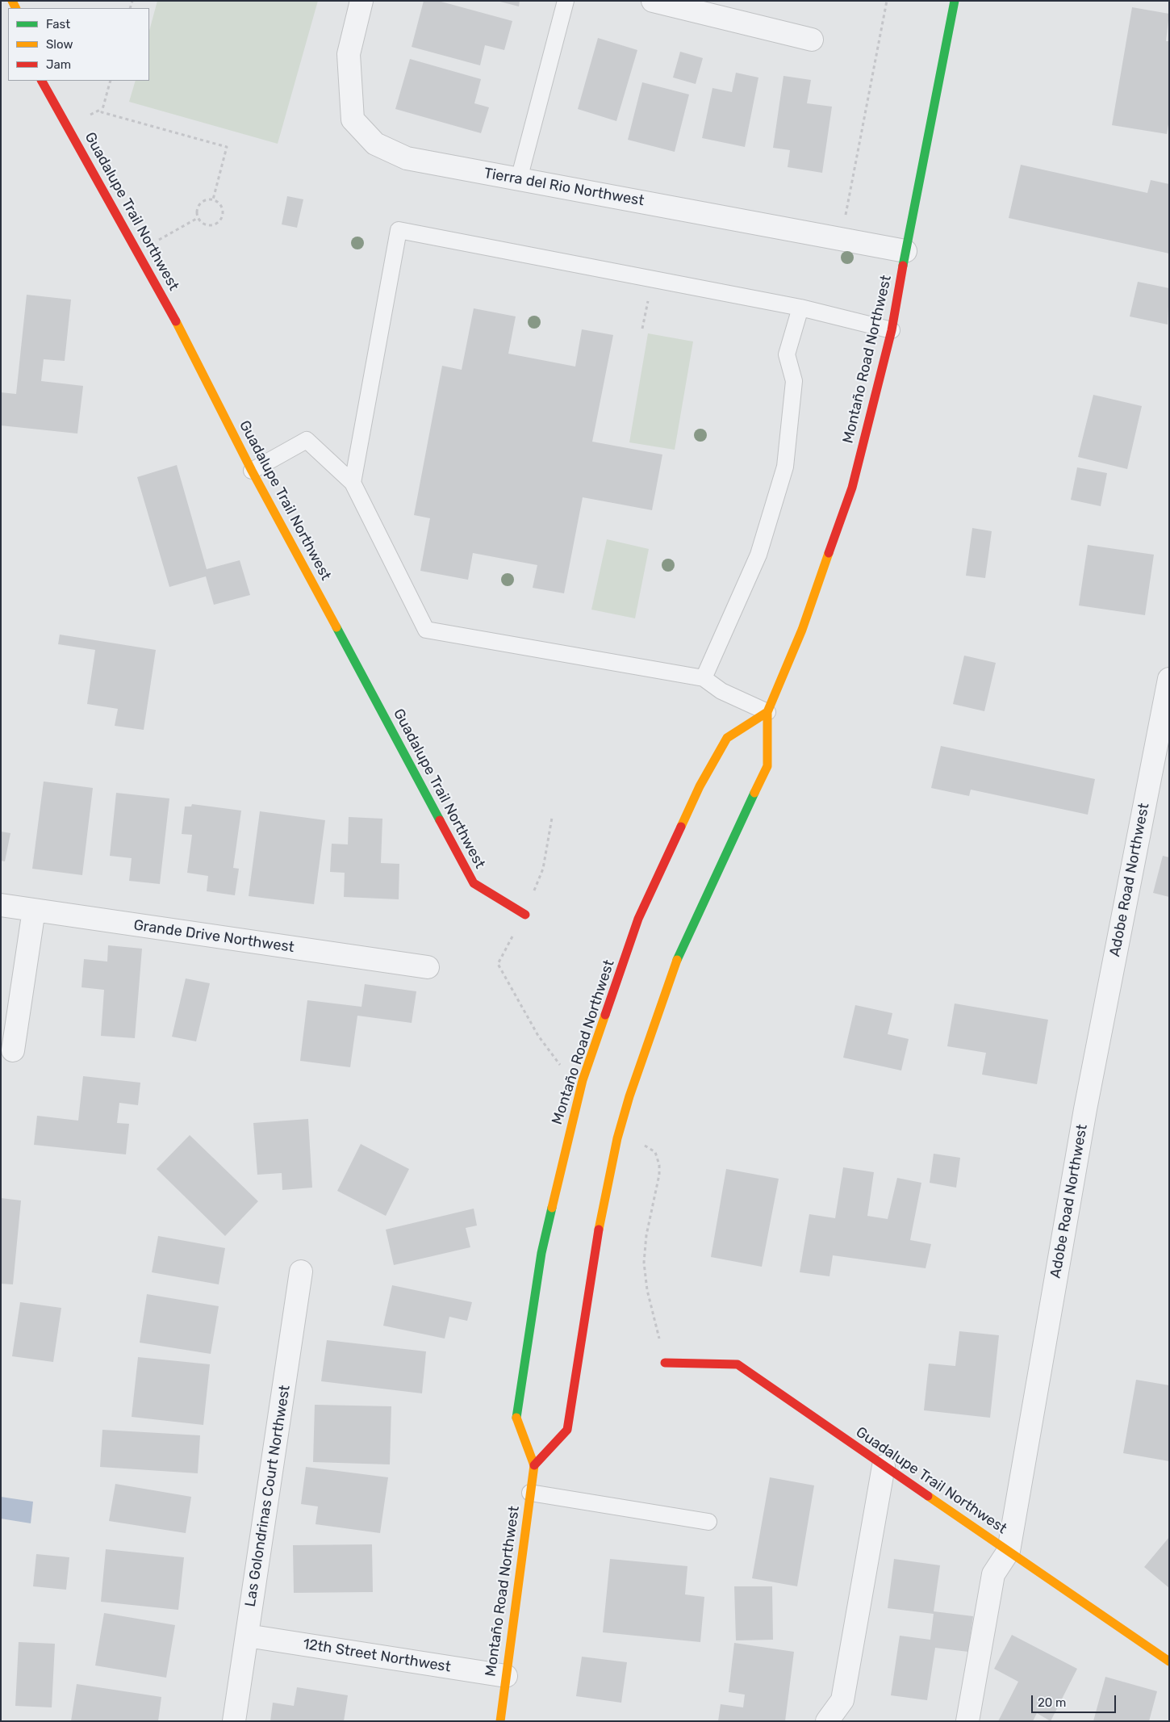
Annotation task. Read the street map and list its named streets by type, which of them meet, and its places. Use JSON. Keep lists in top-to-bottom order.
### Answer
{
  "streets": {
    "main road": ["Guadalupe Trail Northwest", "Montaño Road Northwest"],
    "street": [
      "Tierra del Rio Northwest",
      "Adobe Road Northwest",
      "Grande Drive Northwest",
      "Las Golondrinas Court Northwest",
      "12th Street Northwest"
    ]
  },
  "crossings": [
    ["Tierra del Rio Northwest", "Montaño Road Northwest"],
    ["Guadalupe Trail Northwest", "Adobe Road Northwest"],
    ["Montaño Road Northwest", "12th Street Northwest"],
    ["Las Golondrinas Court Northwest", "12th Street Northwest"]
  ],
  "legend": ["Fast", "Slow", "Jam"],
  "scale_bar": "20 m"
}
